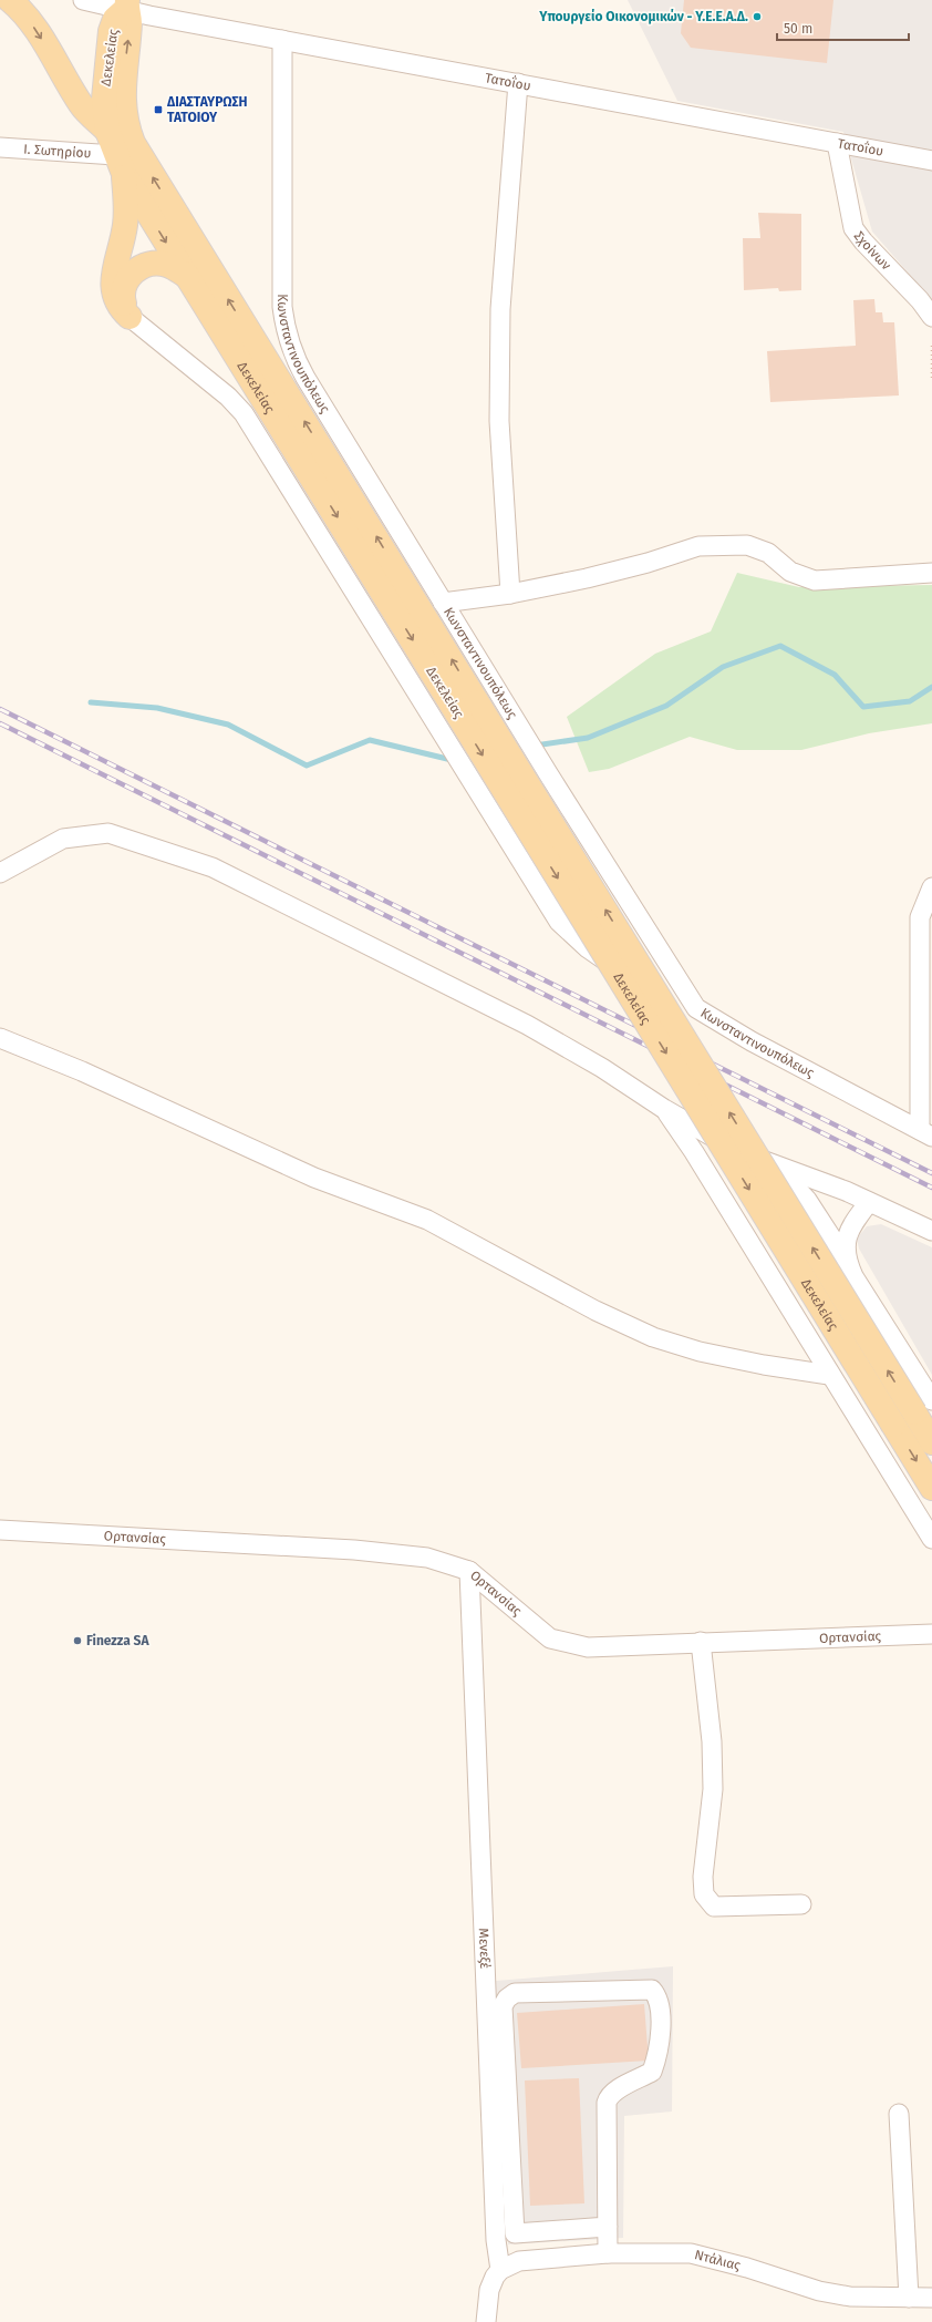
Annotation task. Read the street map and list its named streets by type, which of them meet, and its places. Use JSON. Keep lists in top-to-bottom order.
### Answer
{
  "streets": {
    "main road": ["Δεκελείας"],
    "street": [
      "Τατοΐου",
      "Ι. Σωτηρίου",
      "Σχοίνων",
      "Κωνσταντινουπόλεως",
      "Ορτανσίας",
      "Μενεξέ",
      "Ντάλιας"
    ]
  },
  "crossings": [
    ["Δεκελείας", "Τατοΐου"],
    ["Δεκελείας", "Ι. Σωτηρίου"],
    ["Τατοΐου", "Σχοίνων"],
    ["Τατοΐου", "Κωνσταντινουπόλεως"],
    ["Ορτανσίας", "Μενεξέ"],
    ["Μενεξέ", "Ντάλιας"]
  ],
  "places": {
    "other": ["Υπουργείο Οικονομικών - Υ.Ε.Ε.Α.Δ.", "Finezza SA"],
    "transit": ["ΔΙΑΣΤΑΥΡΩΣΗ ΤΑΤΟΙΟΥ"]
  },
  "scale_bar": "50 m"
}
